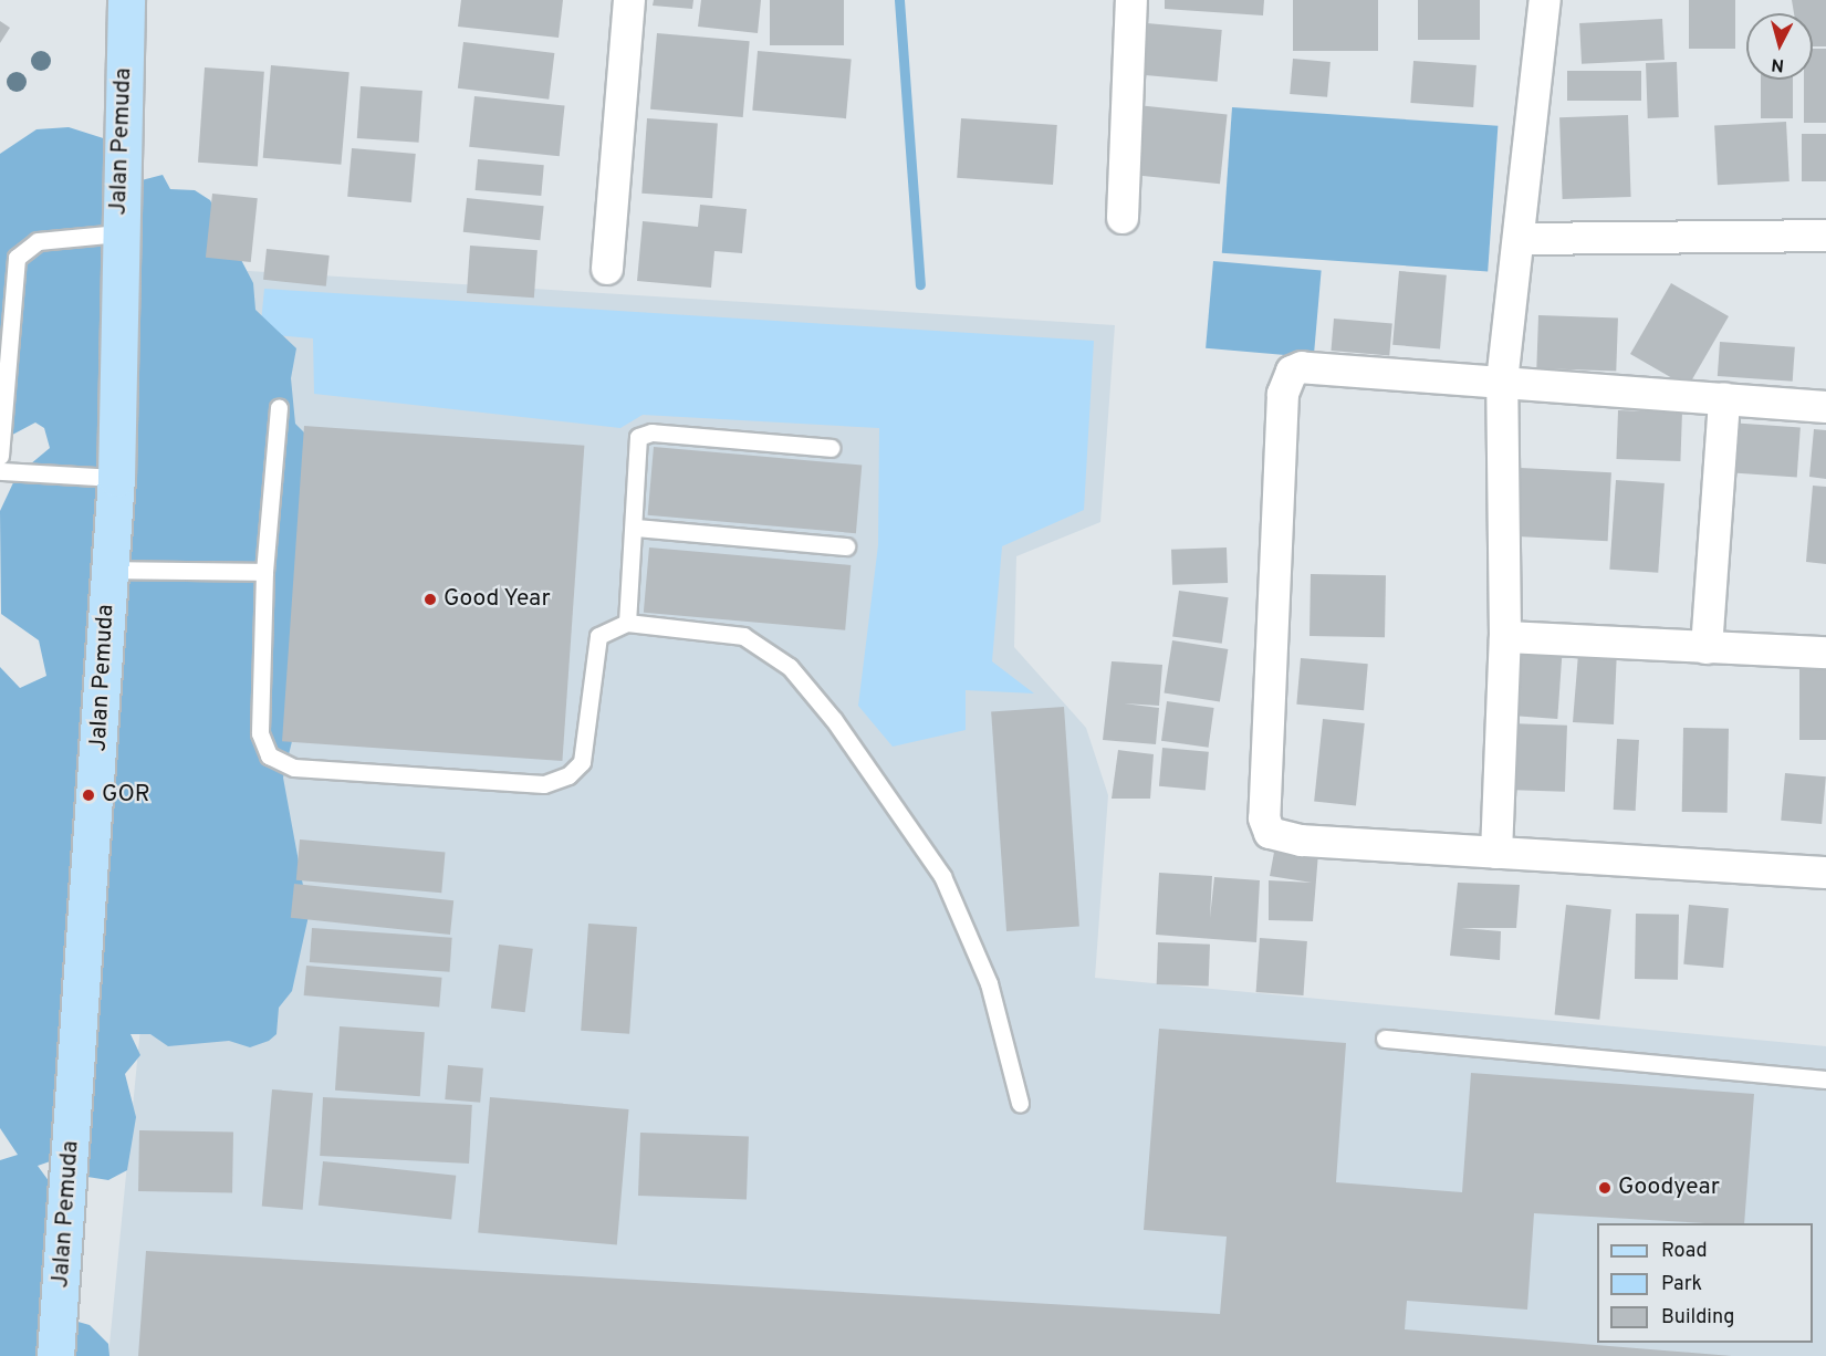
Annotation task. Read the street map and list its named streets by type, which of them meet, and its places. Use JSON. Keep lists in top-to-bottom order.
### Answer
{
  "streets": {
    "main road": ["Jalan Pemuda"]
  },
  "places": ["Good Year", "GOR", "Goodyear"],
  "legend": ["Road", "Park", "Building"],
  "north": "bottom"
}
